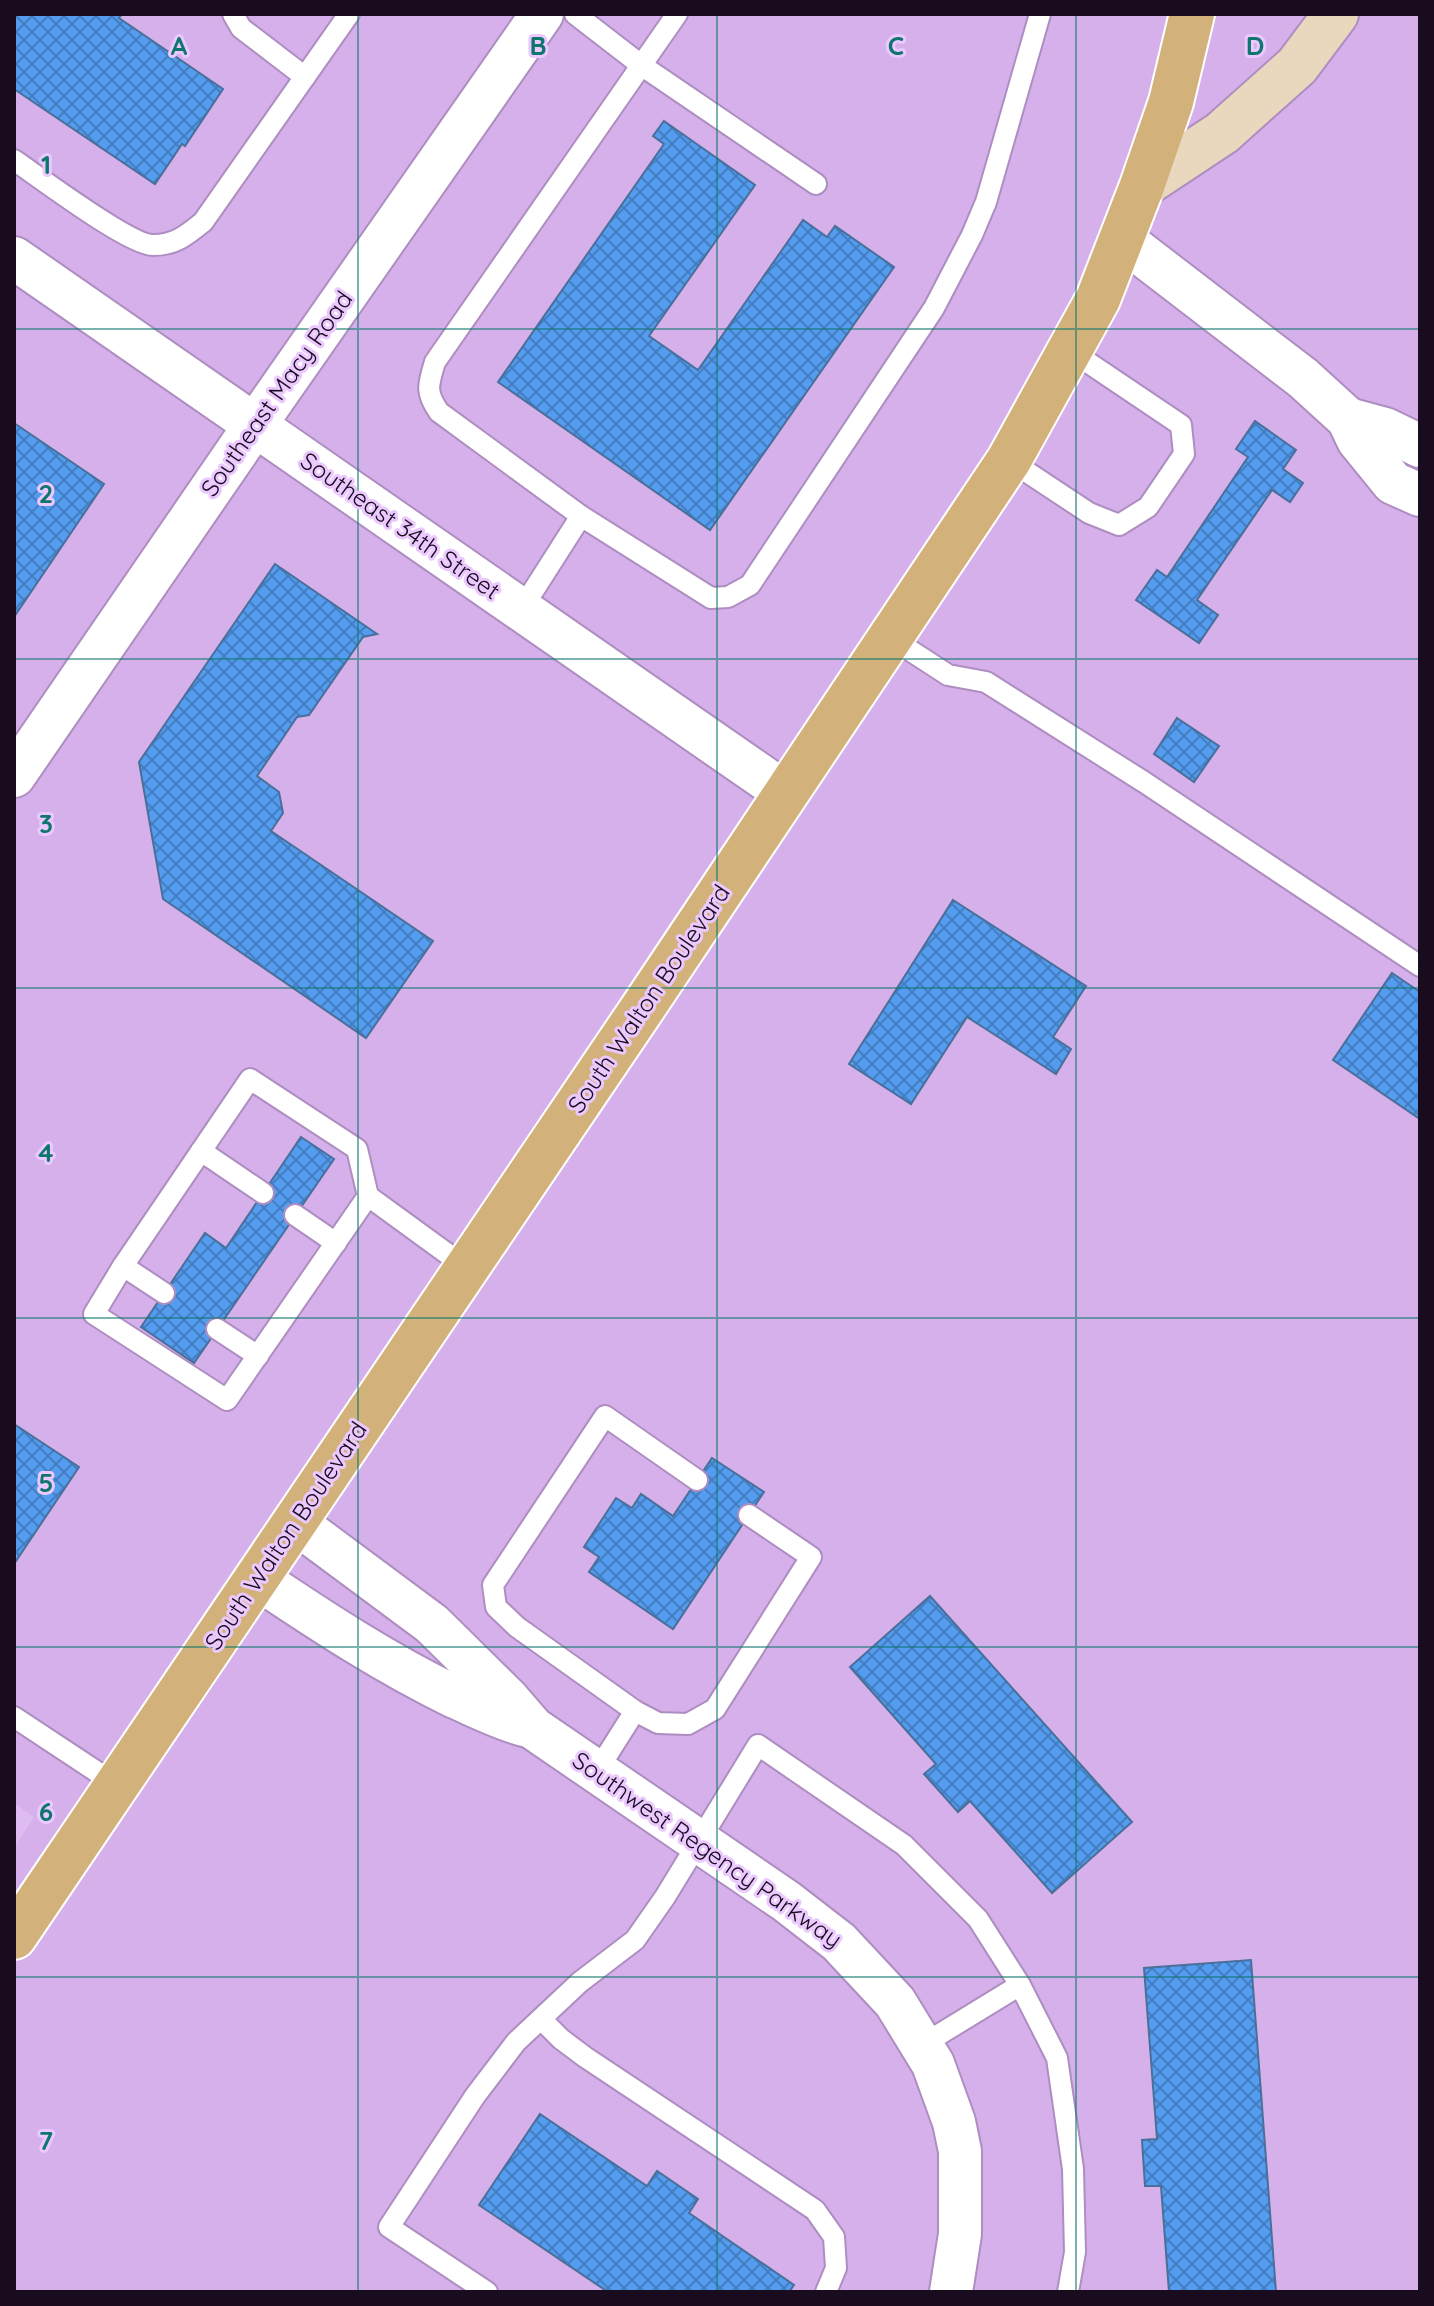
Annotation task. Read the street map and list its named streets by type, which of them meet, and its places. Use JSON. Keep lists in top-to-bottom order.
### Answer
{
  "streets": {
    "main road": ["South Walton Boulevard"],
    "street": ["Southeast Macy Road", "Southeast 34th Street", "Southwest Regency Parkway"]
  },
  "crossings": [
    ["Southeast Macy Road", "Southeast 34th Street"],
    ["Southeast 34th Street", "South Walton Boulevard"],
    ["South Walton Boulevard", "Southwest Regency Parkway"]
  ],
  "grid": {
    "columns": [
      "A",
      "B",
      "C",
      "D"
    ],
    "rows": [
      "1",
      "2",
      "3",
      "4",
      "5",
      "6",
      "7"
    ]
  }
}
